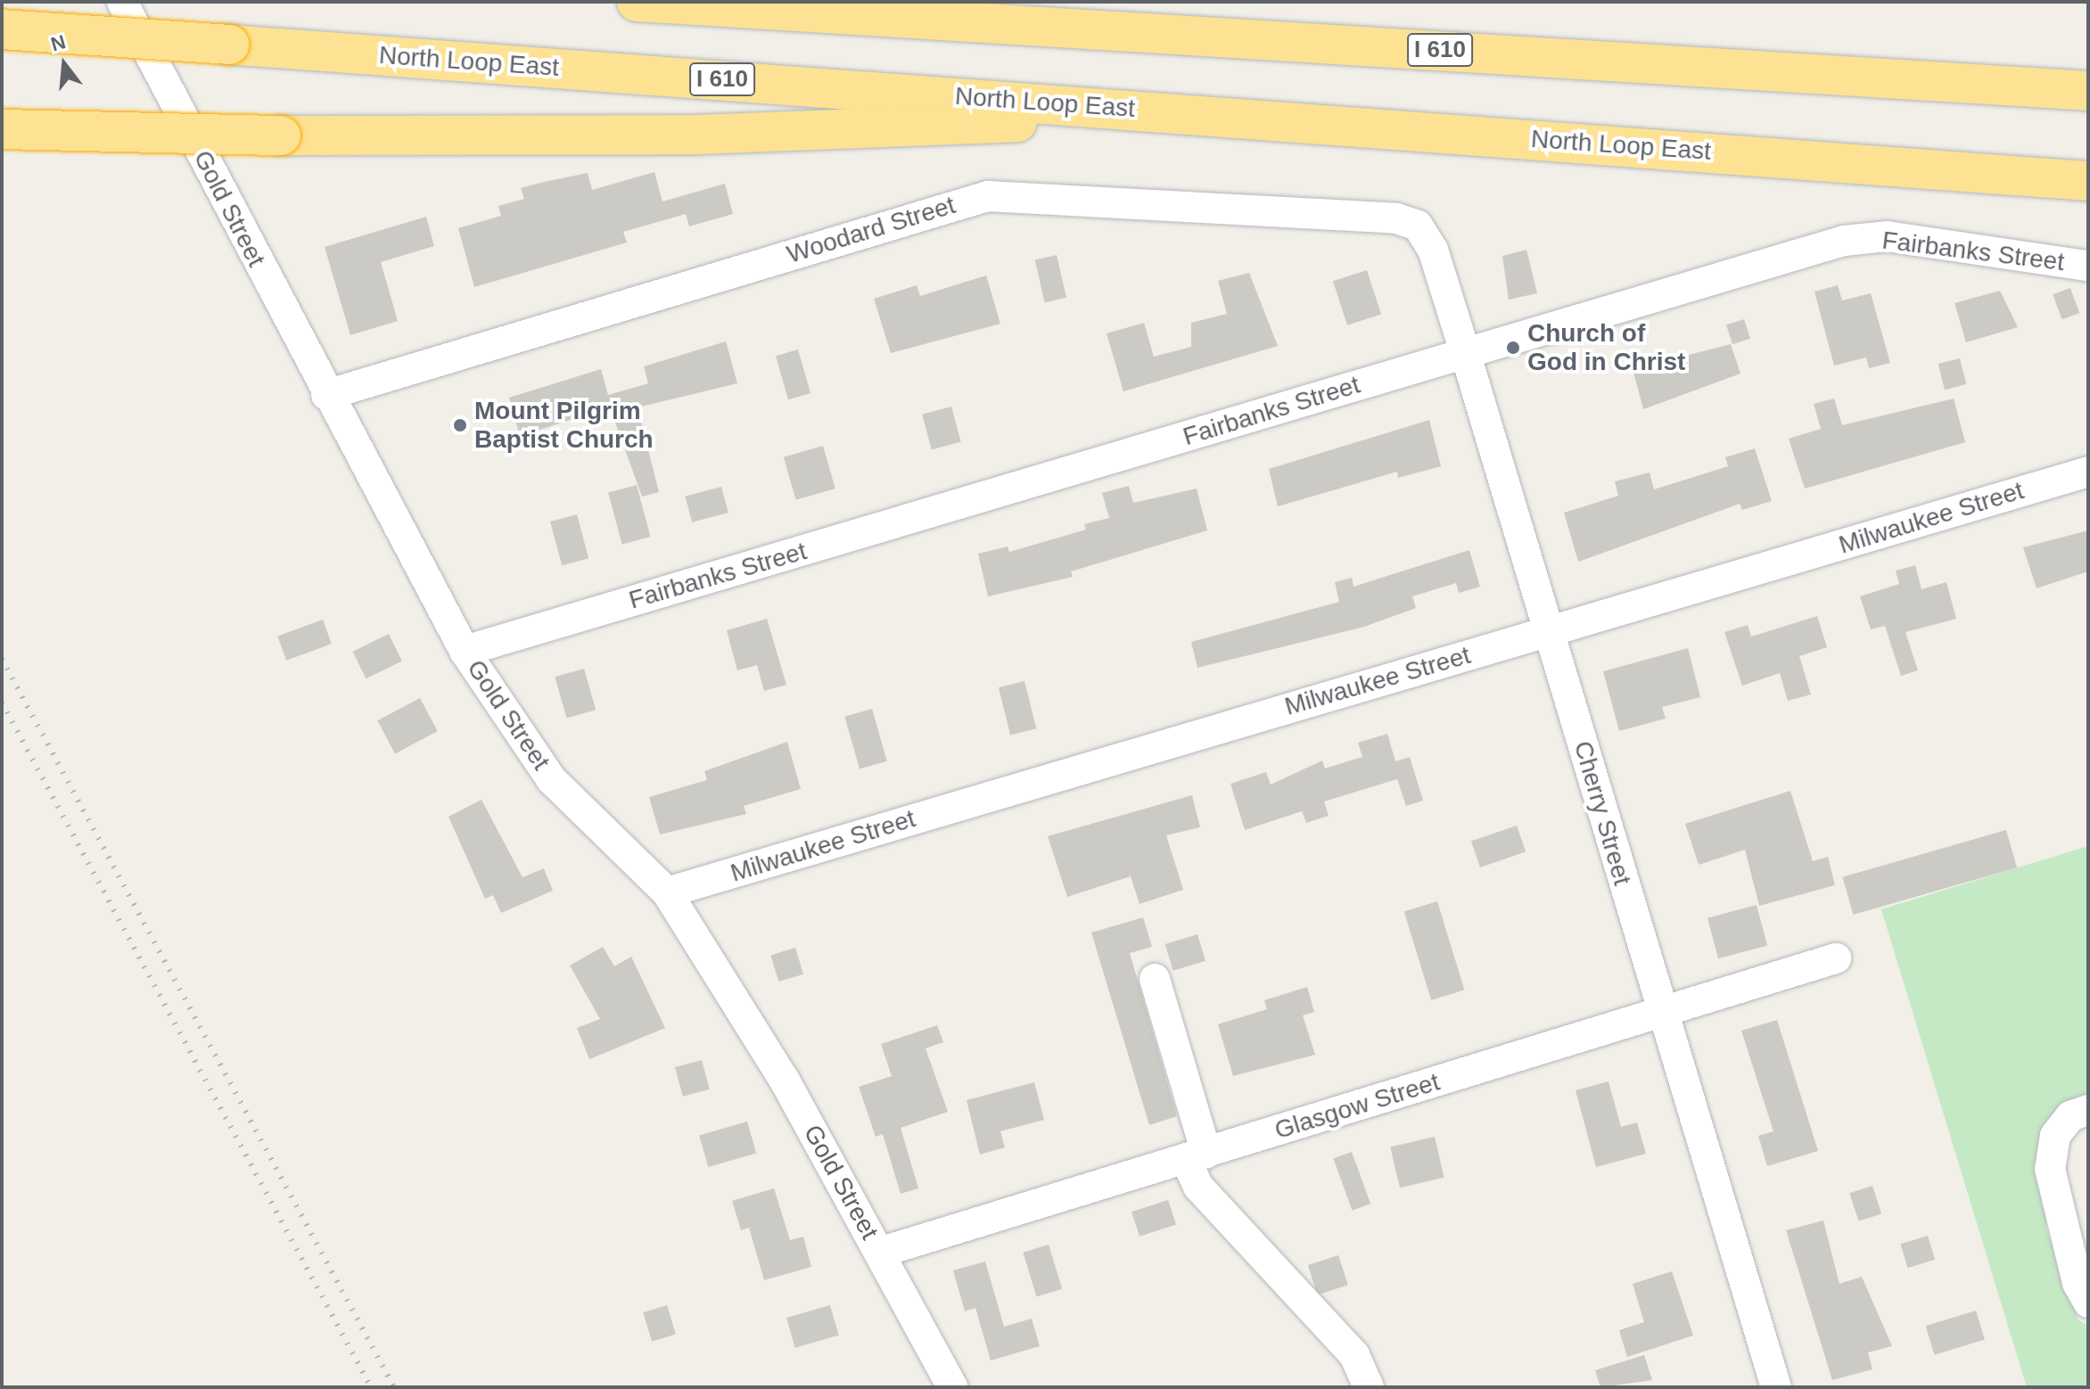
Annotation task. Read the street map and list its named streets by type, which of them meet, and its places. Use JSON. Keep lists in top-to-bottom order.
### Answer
{
  "streets": {
    "highway": ["I 610", "North Loop East"],
    "street": [
      "Gold Street",
      "Woodard Street",
      "Fairbanks Street",
      "Milwaukee Street",
      "Cherry Street",
      "Glasgow Street"
    ]
  },
  "crossings": [
    ["Gold Street", "Woodard Street"],
    ["Gold Street", "Fairbanks Street"],
    ["Gold Street", "Milwaukee Street"],
    ["Gold Street", "Glasgow Street"],
    ["Woodard Street", "Cherry Street"],
    ["Fairbanks Street", "Cherry Street"],
    ["Milwaukee Street", "Cherry Street"],
    ["Cherry Street", "Glasgow Street"]
  ],
  "places": ["Church of God in Christ", "Mount Pilgrim Baptist Church"],
  "north": "top"
}
